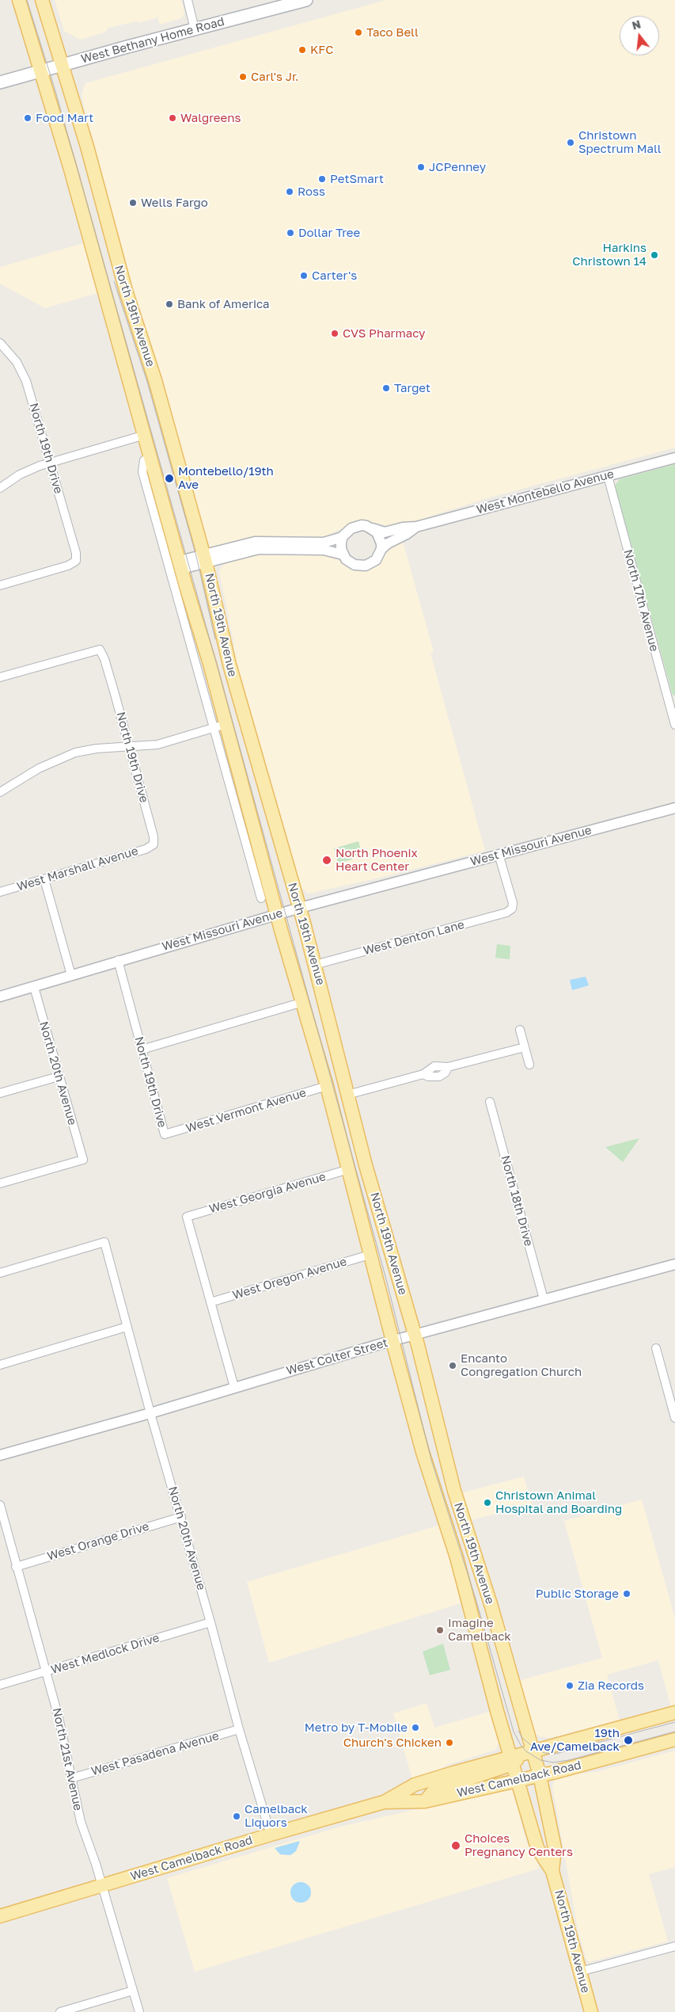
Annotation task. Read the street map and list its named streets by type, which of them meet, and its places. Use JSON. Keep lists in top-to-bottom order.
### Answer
{
  "streets": {
    "main road": ["West Bethany Home Road", "North 19th Avenue", "West Camelback Road"],
    "street": [
      "North 19th Drive",
      "West Montebello Avenue",
      "North 17th Avenue",
      "West Missouri Avenue",
      "West Marshall Avenue",
      "West Denton Lane",
      "North 20th Avenue",
      "West Vermont Avenue",
      "West Georgia Avenue",
      "North 18th Drive",
      "West Oregon Avenue",
      "West Colter Street",
      "West Orange Drive",
      "West Medlock Drive",
      "West Pasadena Avenue",
      "North 21st Avenue"
    ]
  },
  "crossings": [
    ["West Bethany Home Road", "North 19th Avenue"],
    ["North 19th Avenue", "West Missouri Avenue"],
    ["North 19th Avenue", "West Denton Lane"],
    ["North 19th Avenue", "West Vermont Avenue"],
    ["North 19th Avenue", "West Georgia Avenue"],
    ["North 19th Avenue", "West Oregon Avenue"],
    ["North 19th Avenue", "West Colter Street"],
    ["North 19th Avenue", "West Camelback Road"],
    ["North 19th Drive", "West Missouri Avenue"],
    ["North 19th Drive", "West Marshall Avenue"],
    ["North 19th Drive", "West Vermont Avenue"],
    ["West Montebello Avenue", "North 17th Avenue"],
    ["West Missouri Avenue", "West Denton Lane"],
    ["West Missouri Avenue", "North 20th Avenue"],
    ["North 20th Avenue", "West Colter Street"],
    ["North 20th Avenue", "West Orange Drive"],
    ["North 20th Avenue", "West Medlock Drive"],
    ["North 20th Avenue", "West Pasadena Avenue"],
    ["North 20th Avenue", "West Camelback Road"],
    ["West Georgia Avenue", "West Oregon Avenue"],
    ["North 18th Drive", "West Colter Street"],
    ["West Orange Drive", "North 21st Avenue"],
    ["West Medlock Drive", "North 21st Avenue"],
    ["West Pasadena Avenue", "North 21st Avenue"],
    ["North 21st Avenue", "West Camelback Road"]
  ],
  "places": [
    "Taco Bell",
    "KFC",
    "Carl's Jr.",
    "Food Mart",
    "Walgreens",
    "Christown Spectrum Mall",
    "JCPenney",
    "PetSmart",
    "Ross",
    "Wells Fargo",
    "Dollar Tree",
    "Harkins Christown 14",
    "Carter's",
    "Bank of America",
    "CVS Pharmacy",
    "Target",
    "Montebello/19th Ave",
    "North Phoenix Heart Center",
    "Encanto Congregation Church",
    "Christown Animal Hospital and Boarding",
    "Public Storage",
    "Imagine Camelback",
    "Zia Records",
    "Metro by T-Mobile",
    "19th Ave/Camelback",
    "Church's Chicken",
    "Camelback Liquors",
    "Choices Pregnancy Centers"
  ],
  "north": "top"
}
